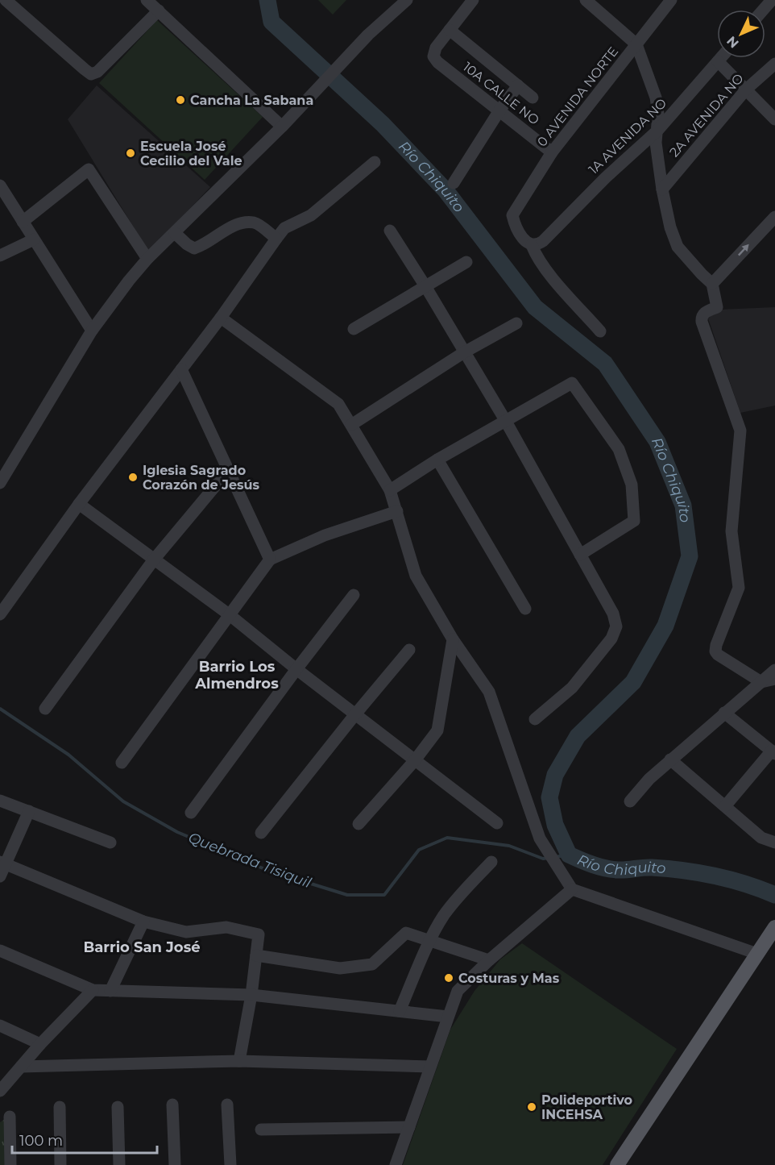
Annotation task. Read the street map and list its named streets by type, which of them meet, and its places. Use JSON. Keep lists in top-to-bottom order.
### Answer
{
  "streets": {
    "street": [
      "10A CALLE NO",
      "0 AVENIDA NORTE",
      "2A AVENIDA NO",
      "1A AVENIDA NO"
    ]
  },
  "crossings": [
    ["10A CALLE NO", "0 AVENIDA NORTE"],
    ["0 AVENIDA NORTE", "1A AVENIDA NO"]
  ],
  "districts": ["Barrio Los Almendros", "Barrio San José"],
  "water": ["Río Chiquito", "Quebrada Tisiquil"],
  "places": [
    "Cancha La Sabana",
    "Escuela José Cecilio del Vale",
    "Iglesia Sagrado Corazón de Jesús",
    "Costuras y Mas",
    "Polideportivo INCEHSA"
  ],
  "scale_bar": "100 m",
  "north": "bottom left"
}
